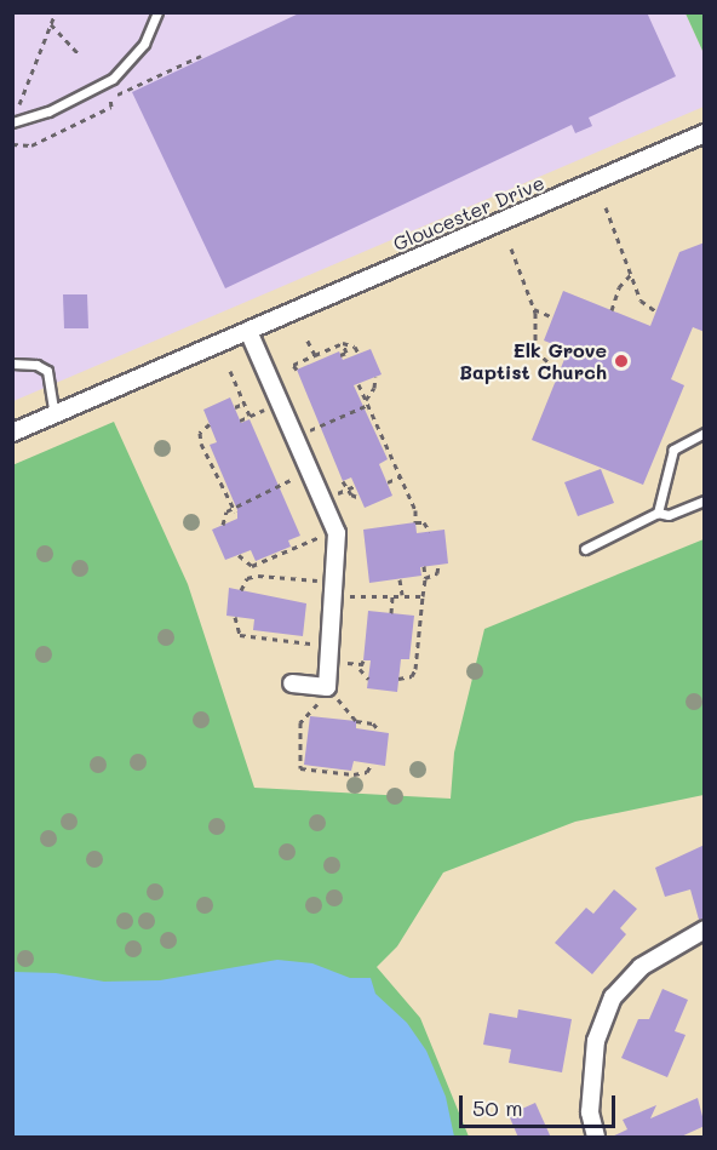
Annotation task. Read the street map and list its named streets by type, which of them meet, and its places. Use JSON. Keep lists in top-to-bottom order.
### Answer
{
  "streets": {
    "street": ["Gloucester Drive"]
  },
  "places": ["Elk Grove Baptist Church"],
  "scale_bar": "50 m"
}
